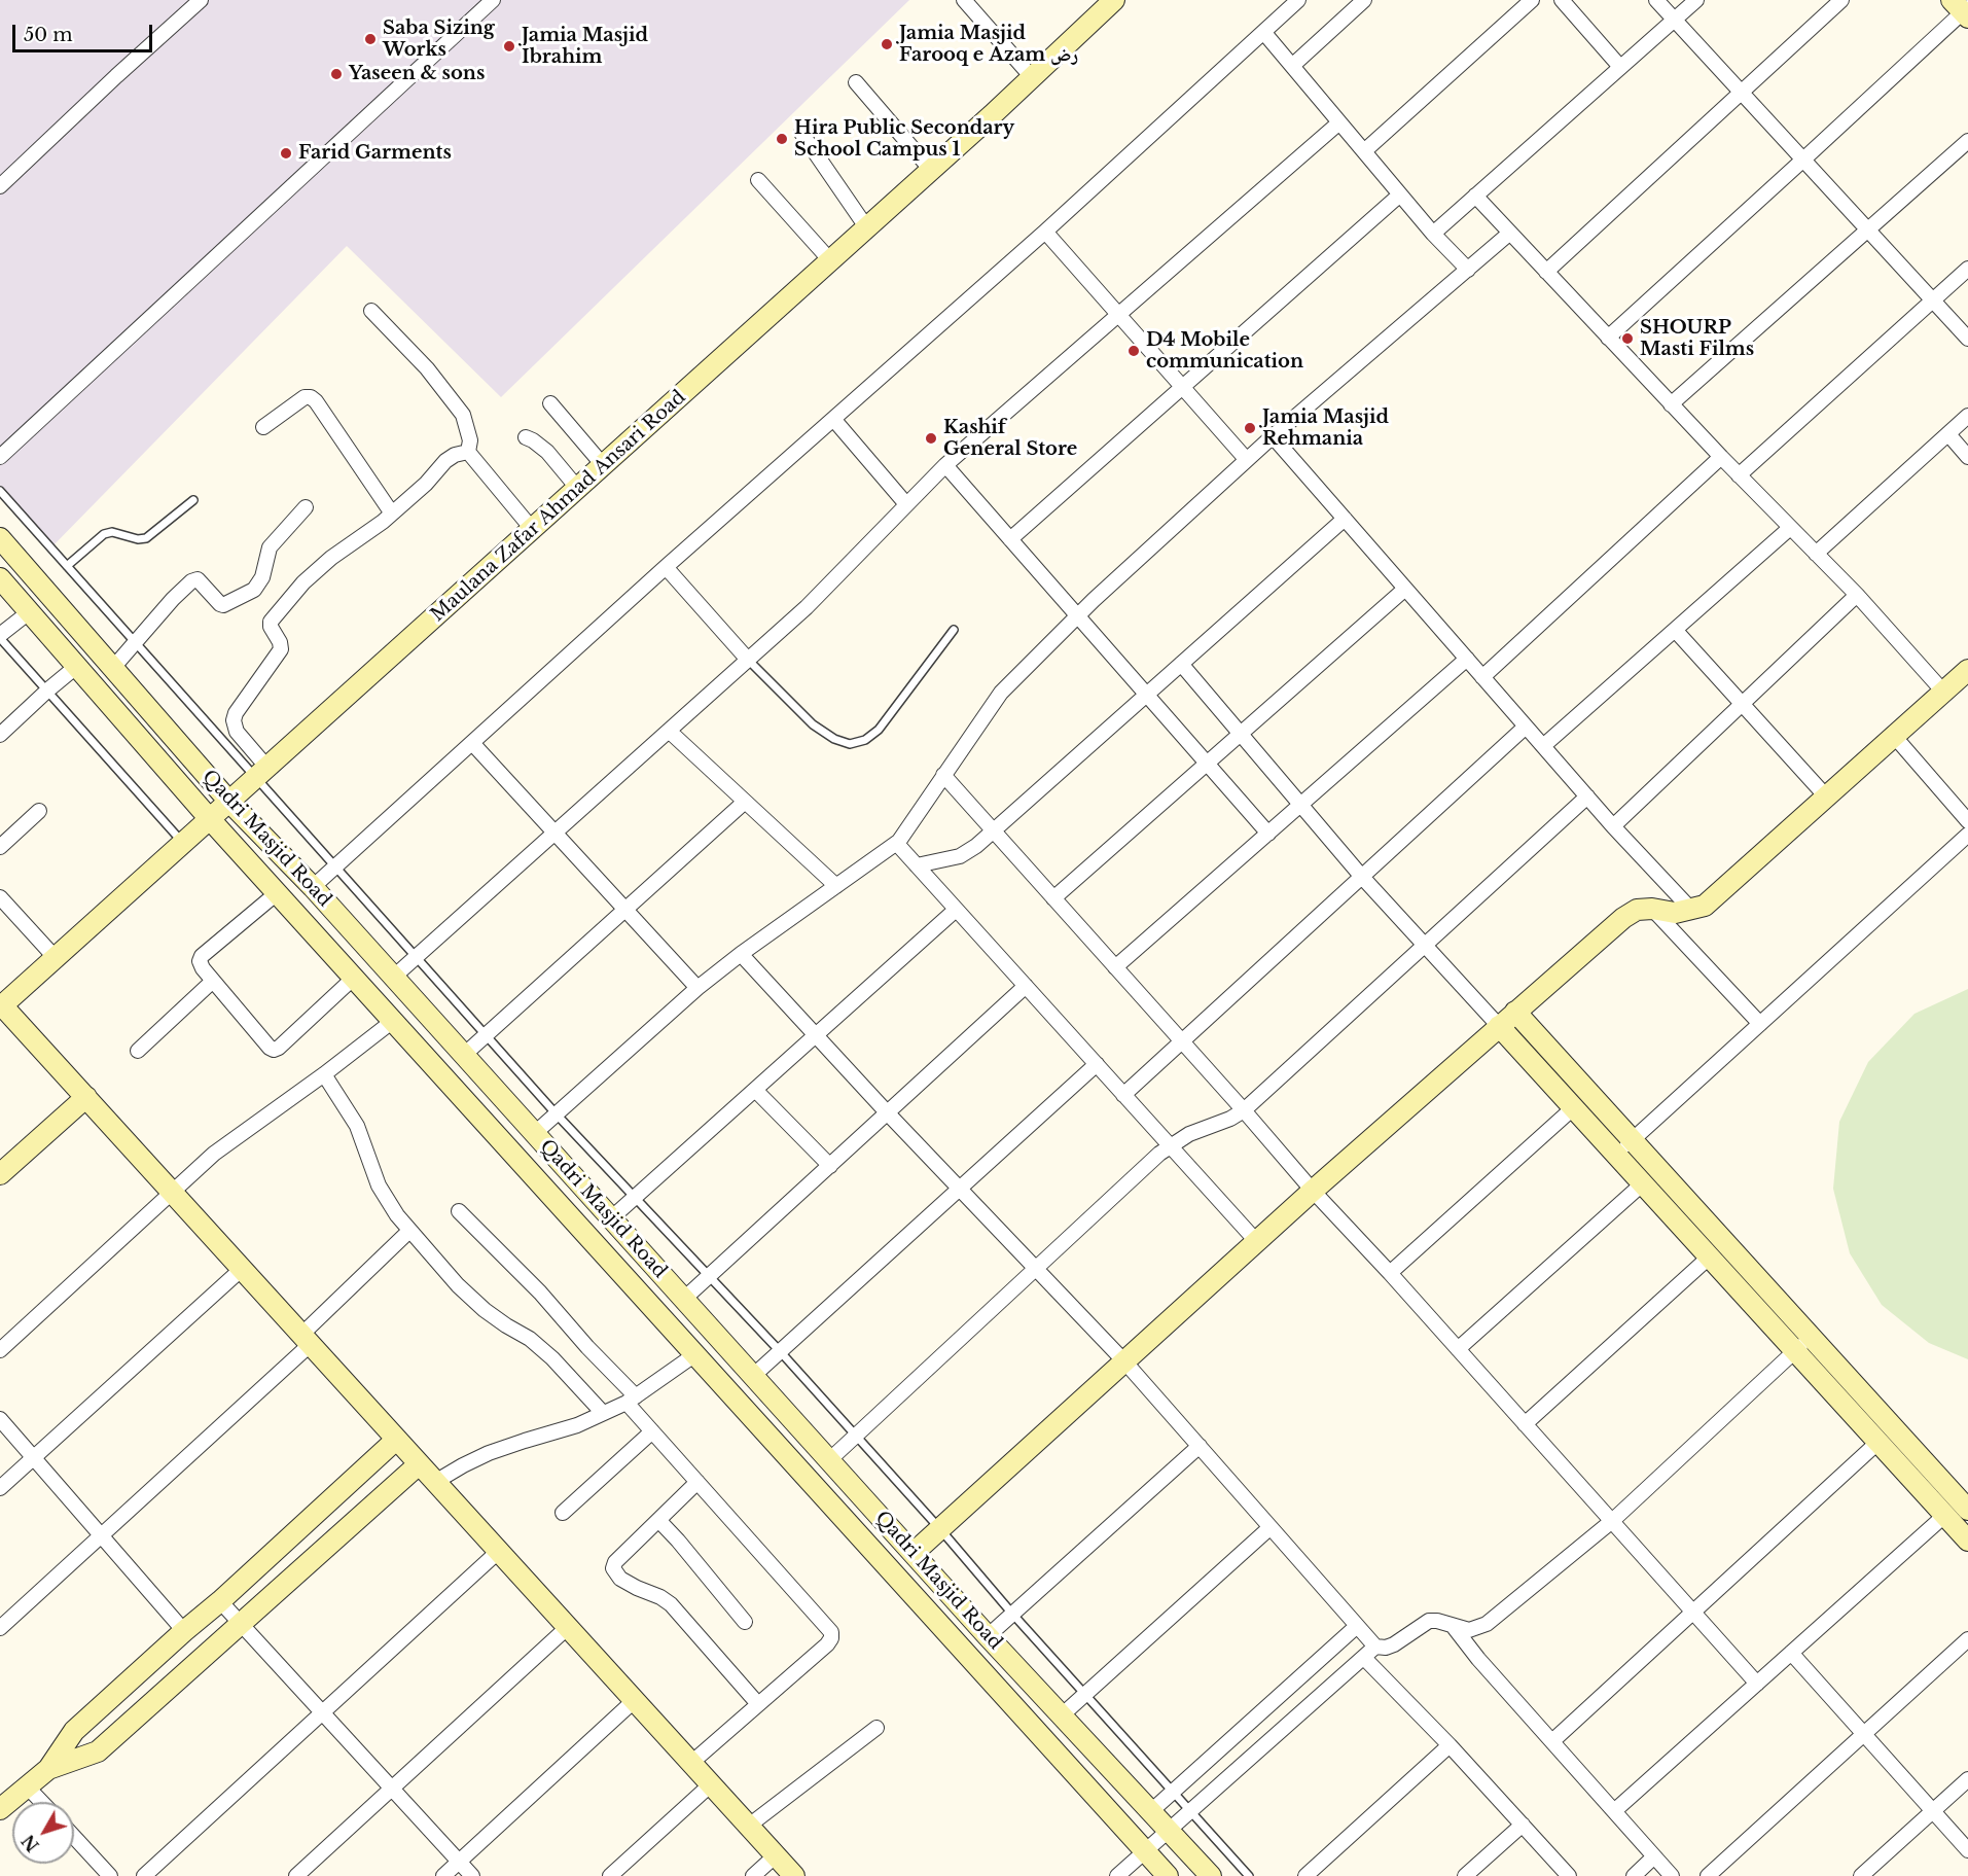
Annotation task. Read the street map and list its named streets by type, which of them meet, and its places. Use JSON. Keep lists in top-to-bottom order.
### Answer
{
  "streets": {
    "street": ["Maulana Zafar Ahmad Ansari Road", "Qadri Masjid Road"]
  },
  "crossings": [
    ["Maulana Zafar Ahmad Ansari Road", "Qadri Masjid Road"]
  ],
  "places": [
    "Saba Sizing Works",
    "Jamia Masjid Farooq e Azam رض",
    "Jamia Masjid Ibrahim",
    "Yaseen & sons",
    "Hira Public Secondary School Campus 1",
    "Farid Garments",
    "SHOURP Masti Films",
    "D4 Mobile communication",
    "Jamia Masjid Rehmania",
    "Kashif General Store"
  ],
  "scale_bar": "50 m",
  "north": "bottom left"
}
